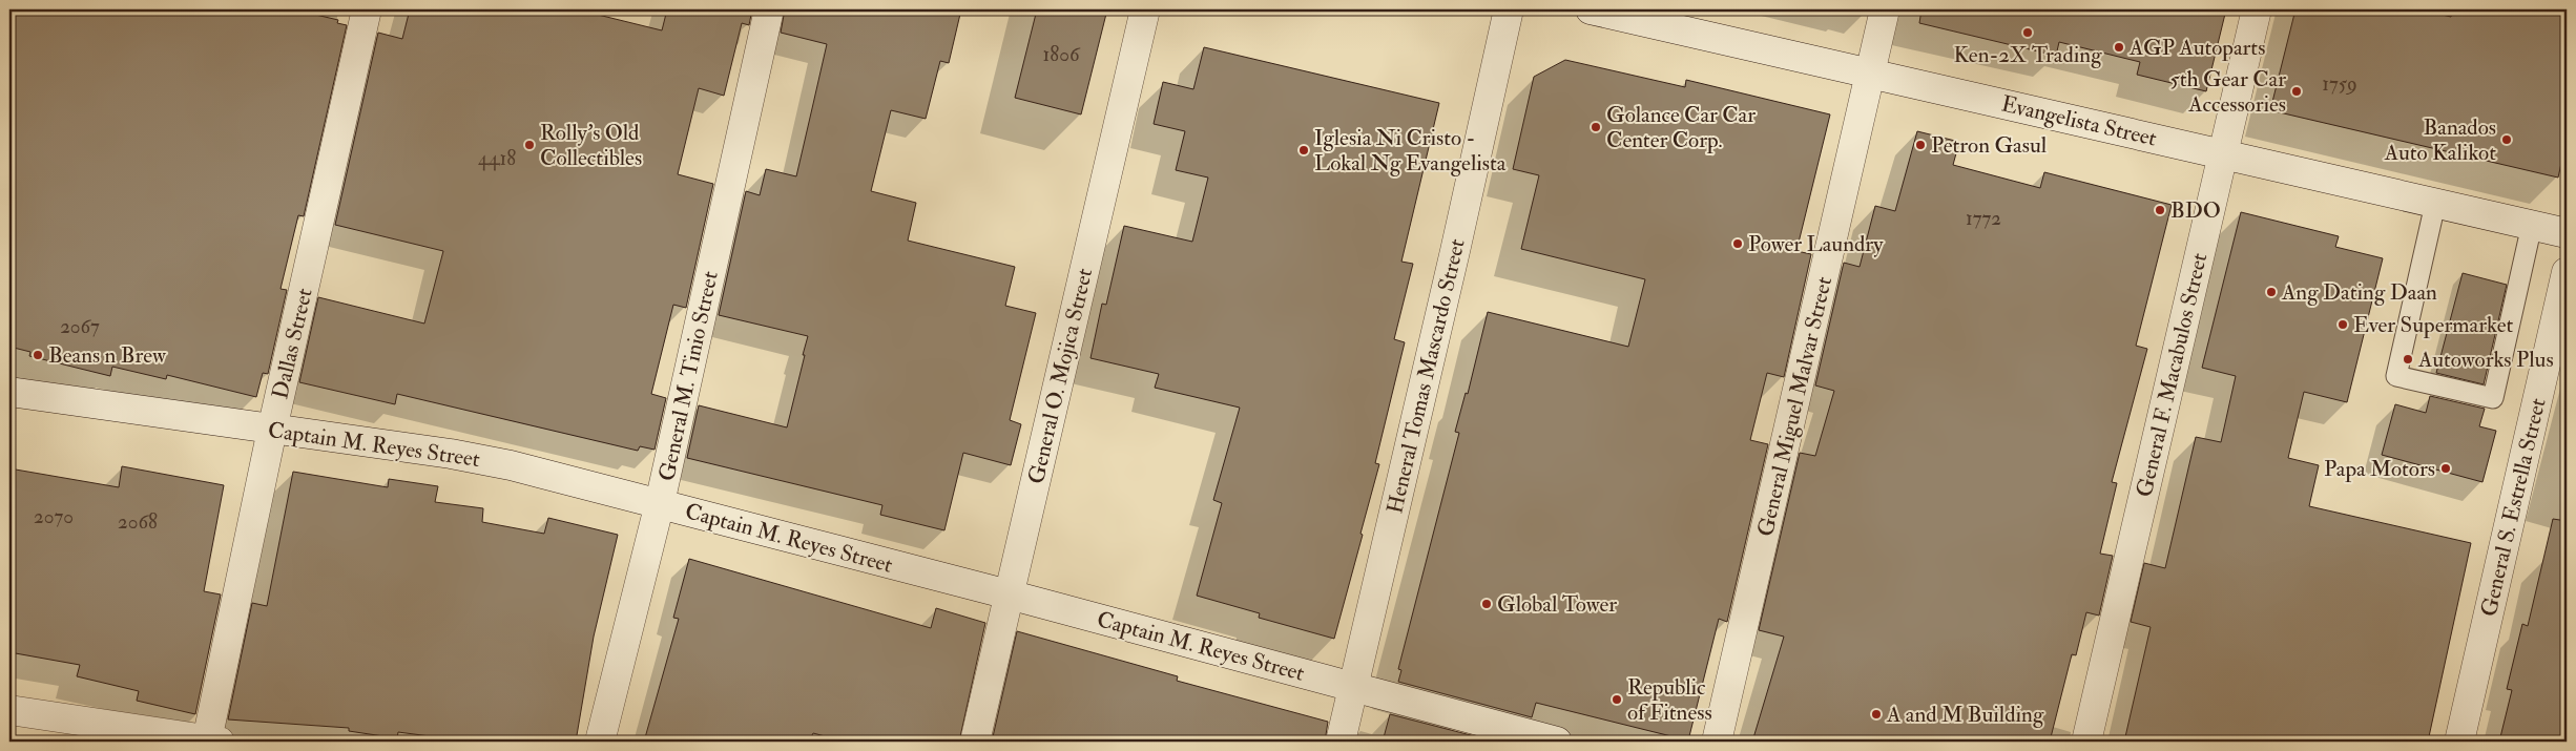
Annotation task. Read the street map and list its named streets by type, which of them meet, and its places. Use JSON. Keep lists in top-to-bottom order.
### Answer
{
  "streets": {
    "street": [
      "Evangelista Street",
      "Dallas Street",
      "General F. Macabulos Street",
      "General M. Tinio Street",
      "General O. Mojica Street",
      "Heneral Tomas Mascardo Street",
      "General Miguel Malvar Street",
      "Captain M. Reyes Street",
      "General S. Estrella Street"
    ]
  },
  "crossings": [
    ["Evangelista Street", "General F. Macabulos Street"],
    ["Evangelista Street", "General Miguel Malvar Street"],
    ["Dallas Street", "Captain M. Reyes Street"],
    ["General M. Tinio Street", "Captain M. Reyes Street"],
    ["General O. Mojica Street", "Captain M. Reyes Street"],
    ["Heneral Tomas Mascardo Street", "Captain M. Reyes Street"]
  ],
  "places": [
    "Ken-2X Trading",
    "AGP Autoparts",
    "5th Gear Car Accessories",
    "Golance Car Car Center Corp.",
    "Banados Auto Kalikot",
    "Rolly's Old Collectibles",
    "Petron Gasul",
    "Iglesia Ni Cristo - Lokal Ng Evangelista",
    "BDO",
    "Power Laundry",
    "Ang Dating Daan",
    "Ever Supermarket",
    "Beans n Brew",
    "Autoworks Plus",
    "Papa Motors",
    "Global Tower",
    "Republic of Fitness",
    "A and M Building"
  ],
  "house_numbers": [
    "1806",
    "1759",
    "4418",
    "1772",
    "2067",
    "2070",
    "2068"
  ]
}
